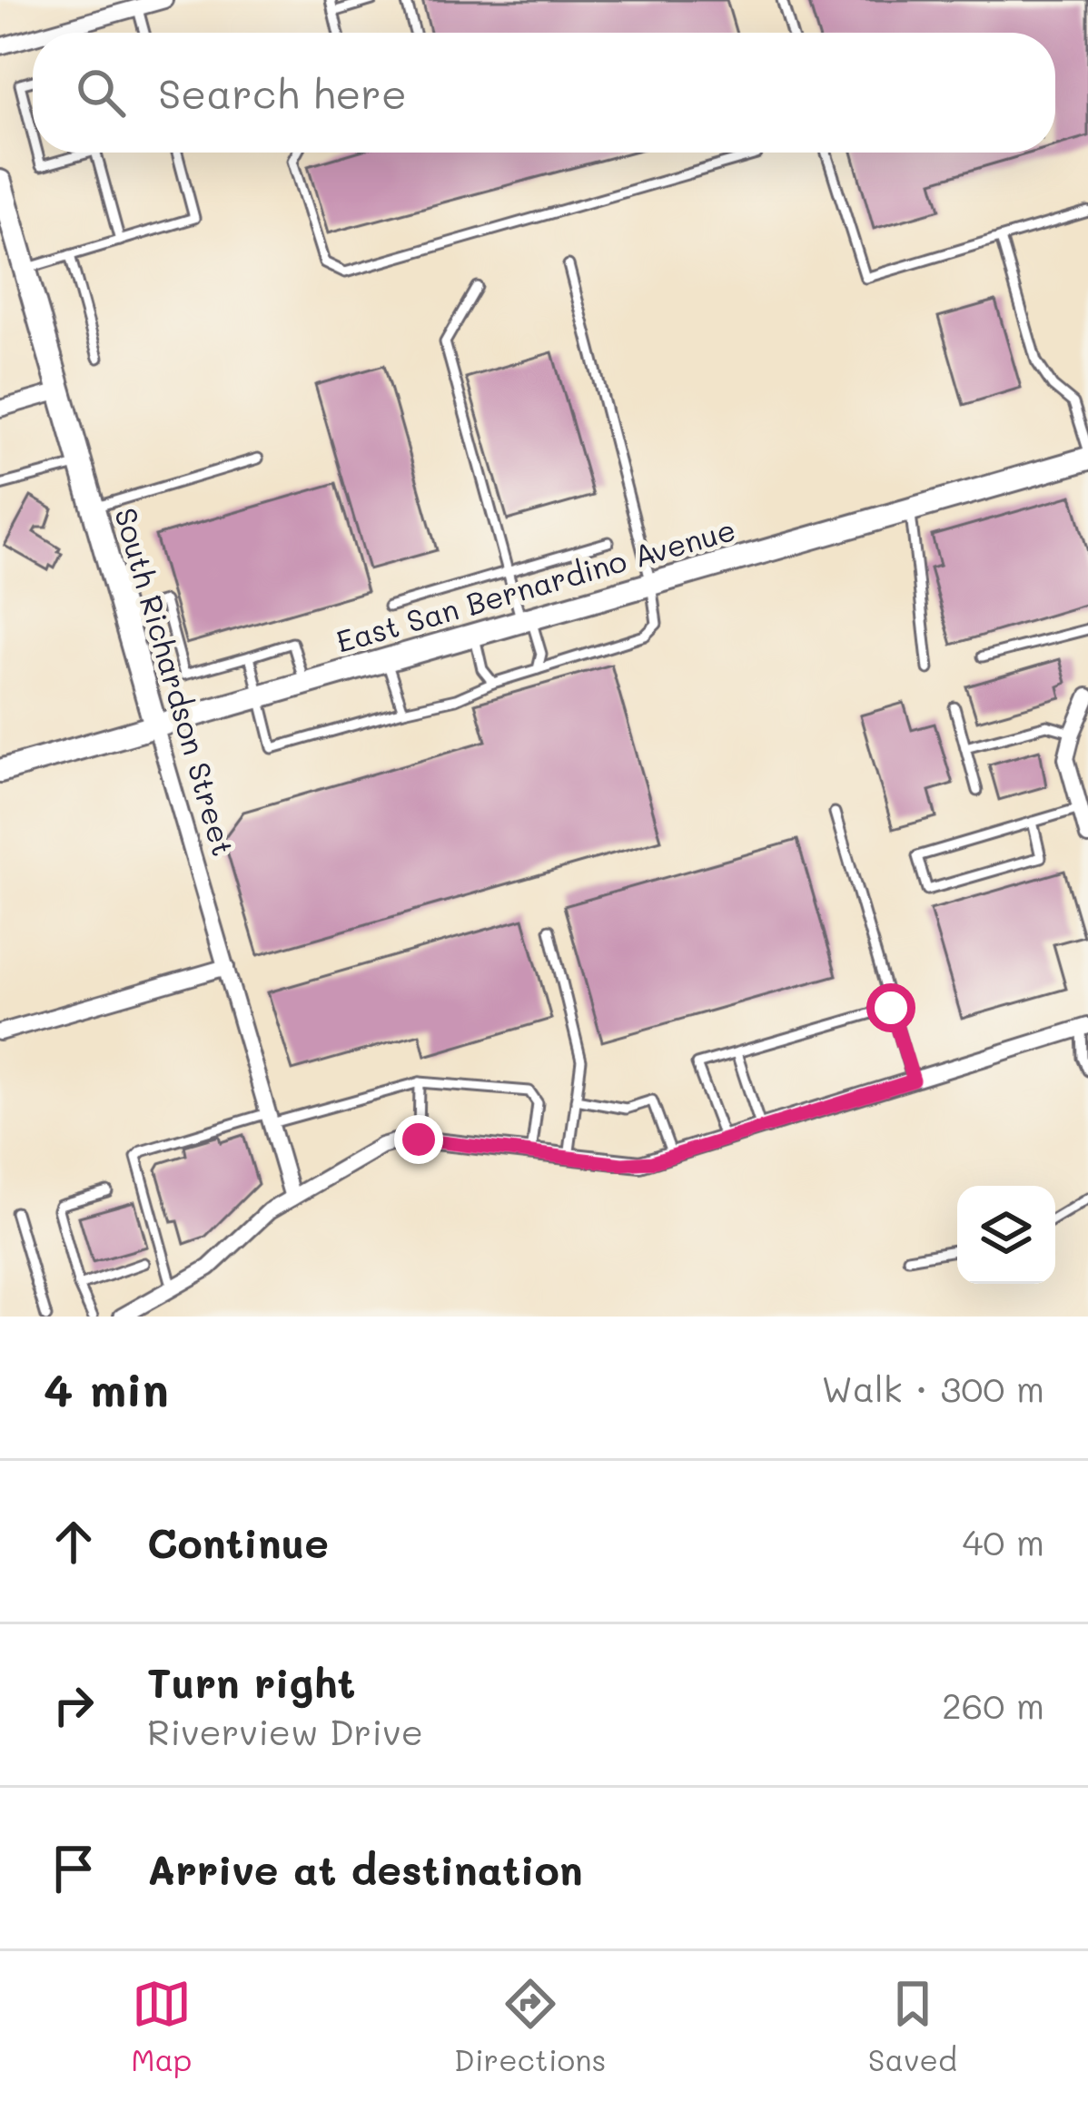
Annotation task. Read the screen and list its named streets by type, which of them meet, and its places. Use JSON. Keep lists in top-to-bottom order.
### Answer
{
  "streets": {
    "main road": ["East San Bernardino Avenue", "South Richardson Street"]
  },
  "crossings": [
    ["East San Bernardino Avenue", "South Richardson Street"]
  ],
  "page": {
    "search": "Search here",
    "heading": ["4 min", "Walk · 300 m"],
    "list": [
      ["Continue", "40 m"],
      ["Turn right", "Riverview Drive", "260 m"],
      "Arrive at destination"
    ],
    "nav": ["Map", "Directions", "Saved"]
  }
}
